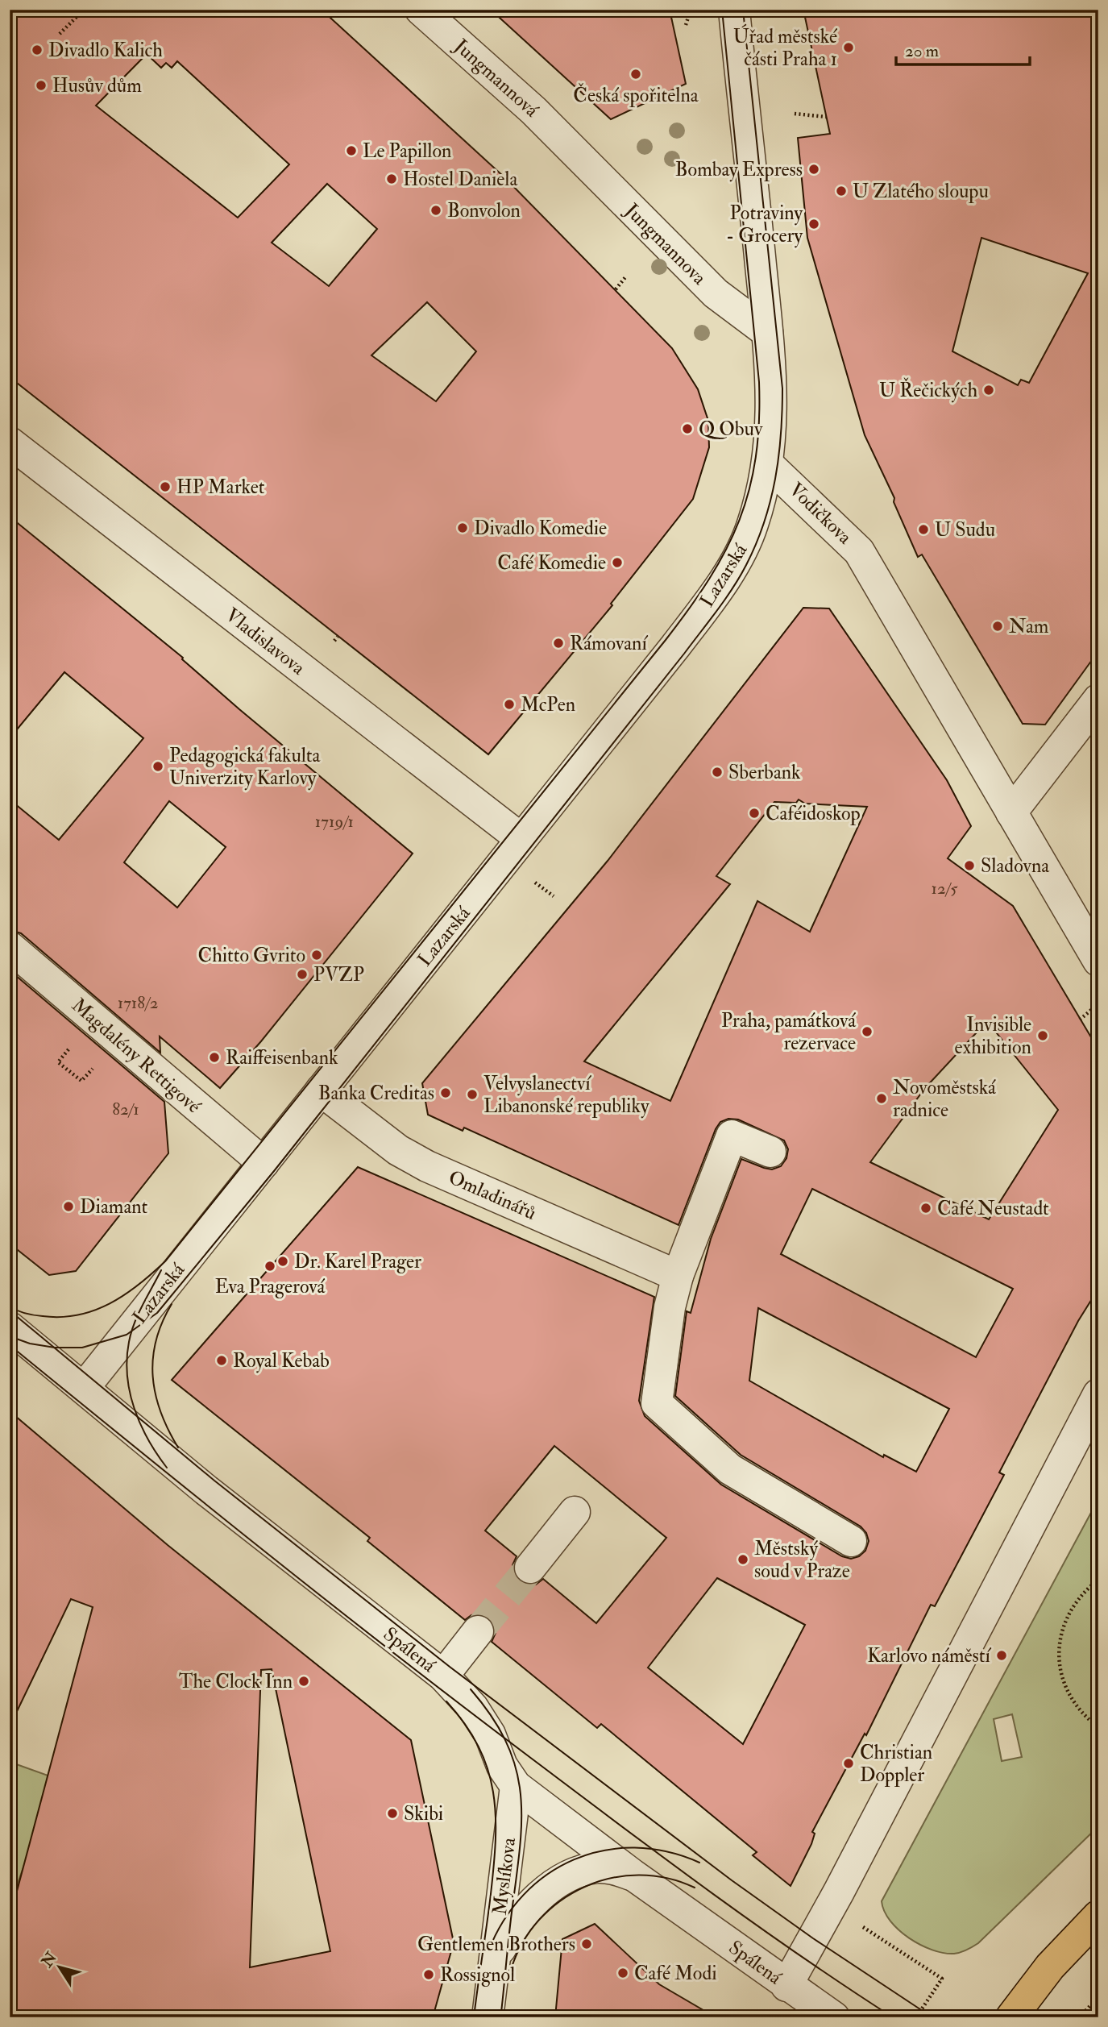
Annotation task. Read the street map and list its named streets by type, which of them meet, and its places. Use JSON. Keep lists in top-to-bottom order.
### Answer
{
  "streets": {
    "street": [
      "Jungmannová",
      "Jungmannova",
      "Vodičkova",
      "Lazarská",
      "Vladislavova",
      "Magdalény Rettigové",
      "Omladinářů",
      "Spálená",
      "Myslíkova"
    ]
  },
  "crossings": [
    ["Jungmannová", "Jungmannova"],
    ["Vodičkova", "Lazarská"],
    ["Lazarská", "Vladislavova"],
    ["Lazarská", "Magdalény Rettigové"],
    ["Lazarská", "Omladinářů"],
    ["Lazarská", "Spálená"],
    ["Spálená", "Myslíkova"]
  ],
  "places": [
    "Úřad městské části Praha 1",
    "Divadlo Kalich",
    "Česká spořitelna",
    "Husův dům",
    "Le Papillon",
    "Bombay Express",
    "Hostel Daniela",
    "U Zlatého sloupu",
    "Bonvolon",
    "Potraviny - Grocery",
    "U Řečických",
    "Q Obuv",
    "HP Market",
    "Divadlo Komedie",
    "U Sudu",
    "Café Komedie",
    "Nam",
    "Rámovaní",
    "McPen",
    "Pedagogická fakulta Univerzity Karlovy",
    "Sberbank",
    "Caféidoskop",
    "Sladovna",
    "Chitto Gvrito",
    "PVZP",
    "Praha, památková rezervace",
    "Invisible exhibition",
    "Raiffeisenbank",
    "Banka Creditas",
    "Velvyslanectví Libanonské republiky",
    "Novoměstská radnice",
    "Diamant",
    "Café Neustadt",
    "Dr. Karel Prager",
    "Eva Pragerová",
    "Royal Kebab",
    "Městský soud v Praze",
    "Karlovo náměstí",
    "The Clock Inn",
    "Christian Doppler",
    "Skibi",
    "Gentlemen Brothers",
    "Café Modi",
    "Rossignol"
  ],
  "house_numbers": [
    "1719/1",
    "12/5",
    "1718/2",
    "82/1"
  ],
  "scale_bar": "20 m",
  "north": "top left"
}
